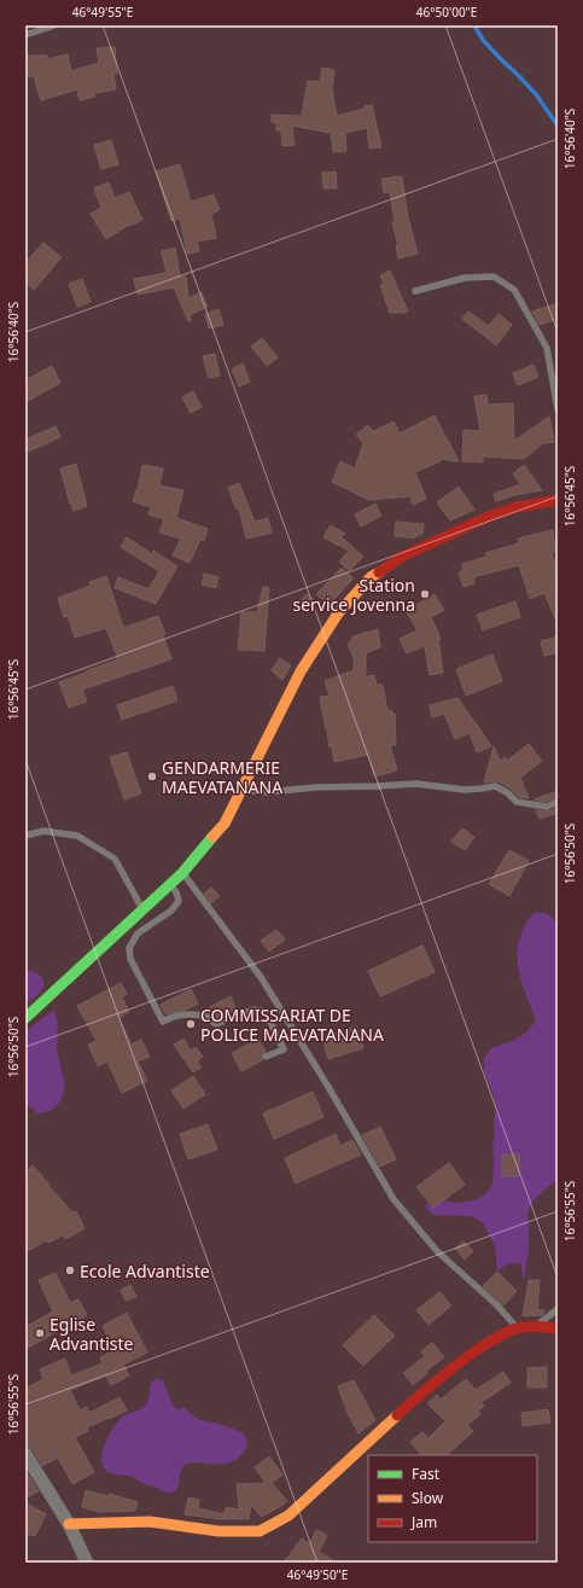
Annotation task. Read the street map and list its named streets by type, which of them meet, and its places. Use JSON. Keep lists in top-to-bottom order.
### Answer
{
  "places": [
    "Station service Jovenna",
    "GENDARMERIE MAEVATANANA",
    "COMMISSARIAT DE POLICE MAEVATANANA",
    "Ecole Advantiste",
    "Eglise Advantiste"
  ],
  "legend": ["Fast", "Slow", "Jam"],
  "coordinates": [
    "46°49'55\"E",
    "46°50'00\"E",
    "16°56'40\"S",
    "16°56'45\"S",
    "16°56'50\"S",
    "16°56'55\"S",
    "46°49'50\"E"
  ]
}
